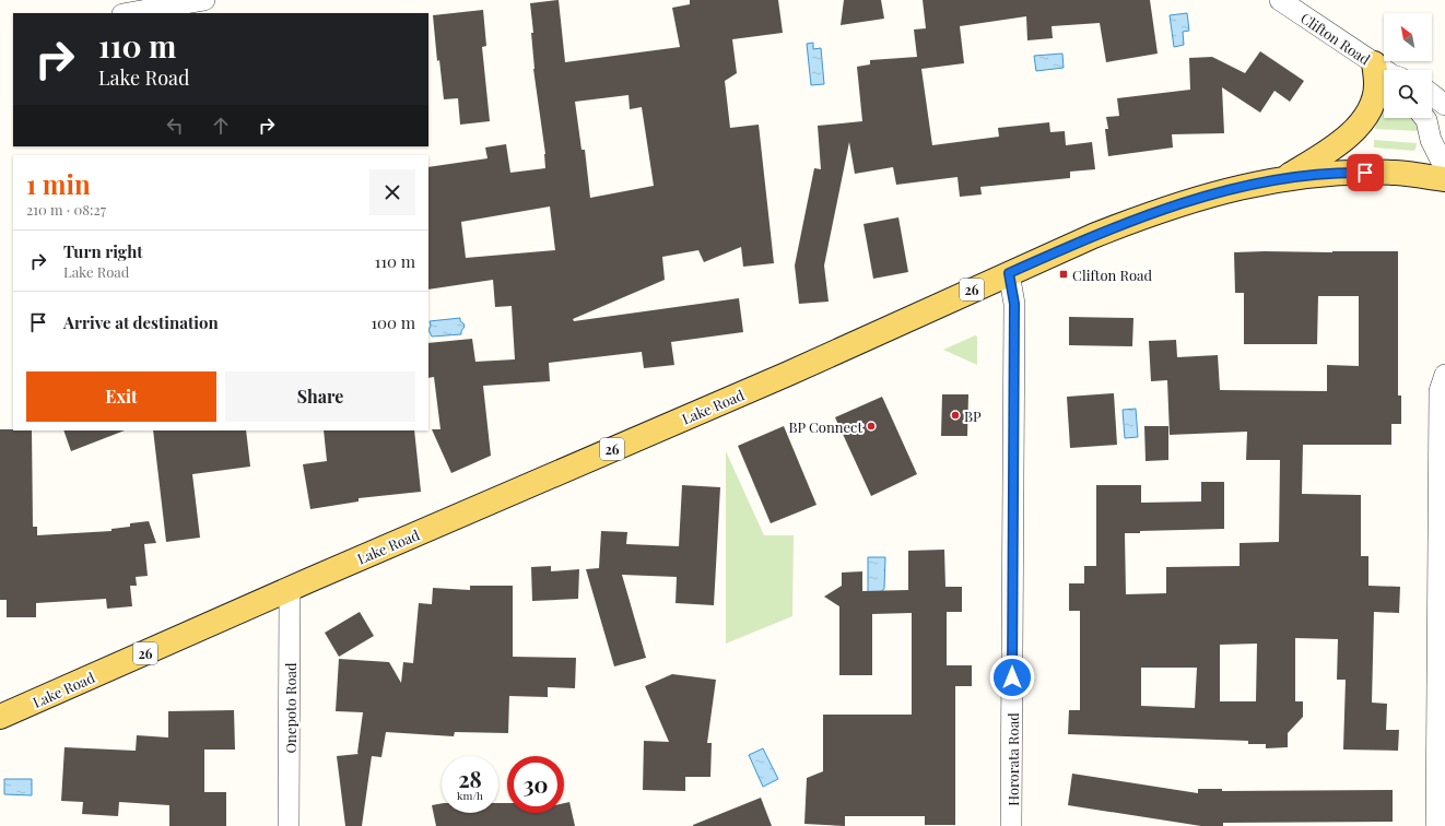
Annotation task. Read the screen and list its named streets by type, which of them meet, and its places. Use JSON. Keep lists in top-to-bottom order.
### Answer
{
  "streets": {
    "main road": ["26", "Lake Road"],
    "street": ["Clifton Road", "Onepoto Road", "Hororata Road"]
  },
  "crossings": [
    ["Lake Road", "Onepoto Road"],
    ["Lake Road", "Hororata Road"]
  ],
  "places": {
    "transit": ["Clifton Road"],
    "other": ["BP", "BP Connect"]
  },
  "north": "top left",
  "page": {
    "turn": ["110 m", "Lake Road"],
    "heading": ["1 min", "210 m · 08:27"],
    "list": [
      {
        "name": "Turn right",
        "note": "Lake Road",
        "value": "110 m"
      },
      {
        "name": "Arrive at destination",
        "value": "100 m"
      }
    ],
    "buttons": ["Exit", "Share"],
    "speed": "28 km/h",
    "limit": "30"
  }
}
